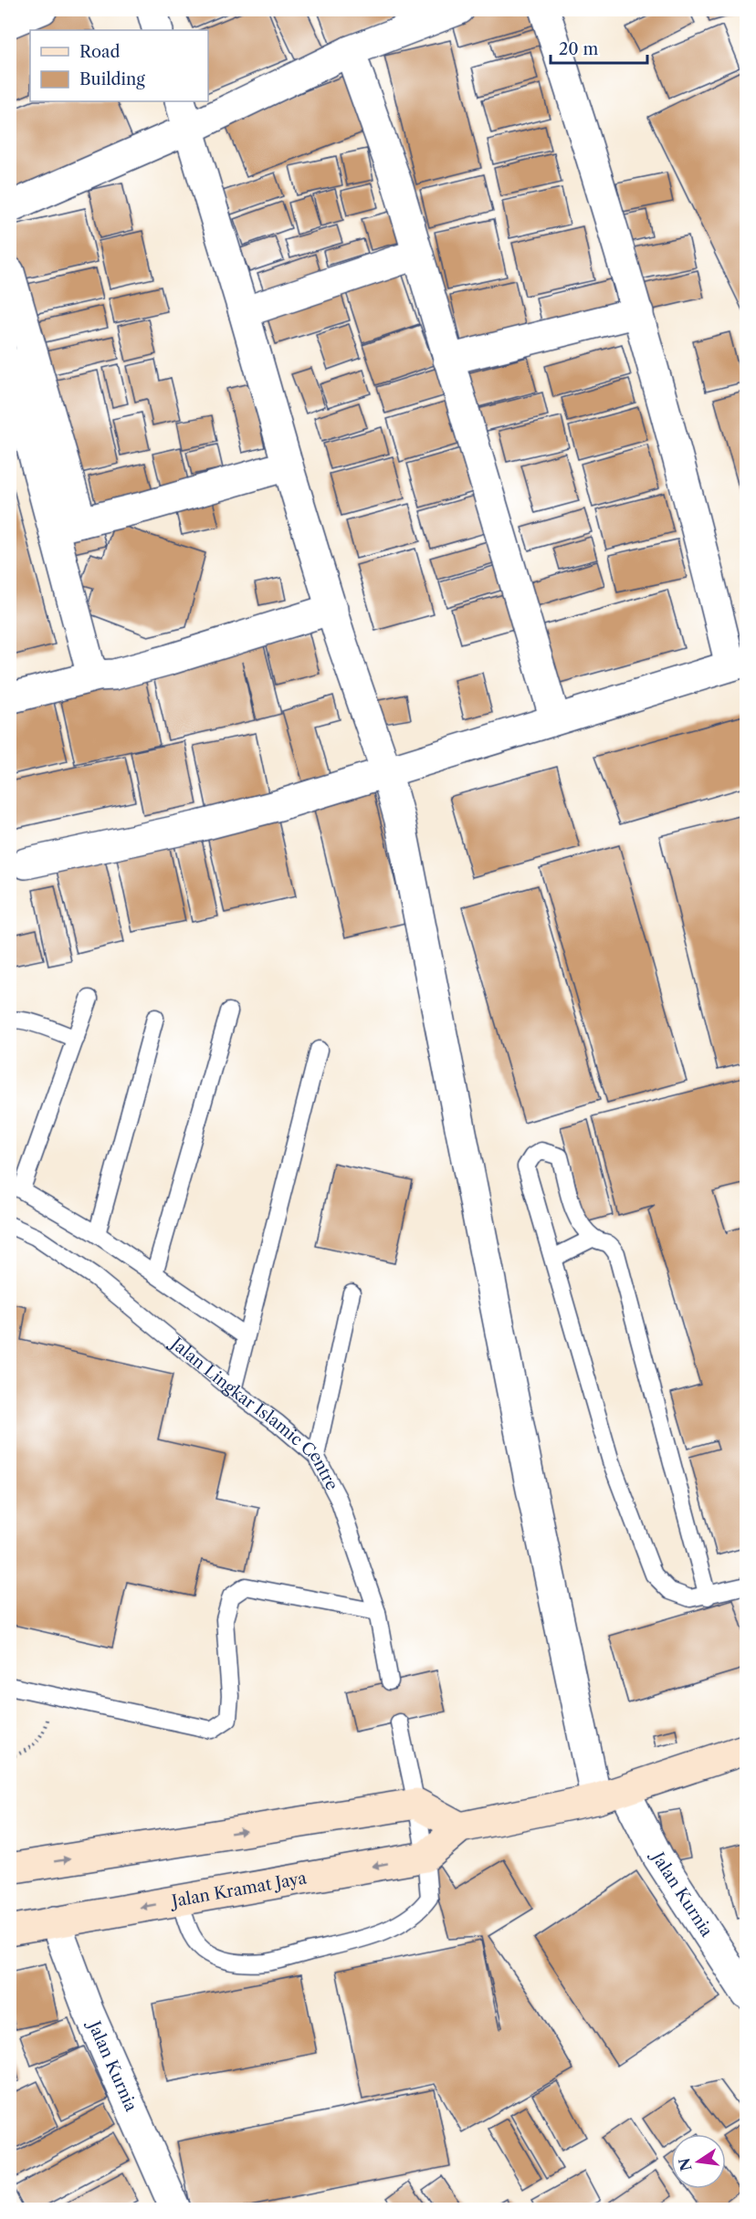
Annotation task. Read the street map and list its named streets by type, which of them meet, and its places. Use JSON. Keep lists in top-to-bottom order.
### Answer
{
  "streets": {
    "street": ["Jalan Kramat Jaya", "Jalan Kurnia"],
    "lane": ["Jalan Lingkar Islamic Centre"]
  },
  "crossings": [
    ["Jalan Kramat Jaya", "Jalan Kurnia"]
  ],
  "legend": ["Road", "Building"],
  "scale_bar": "20 m",
  "north": "left"
}
